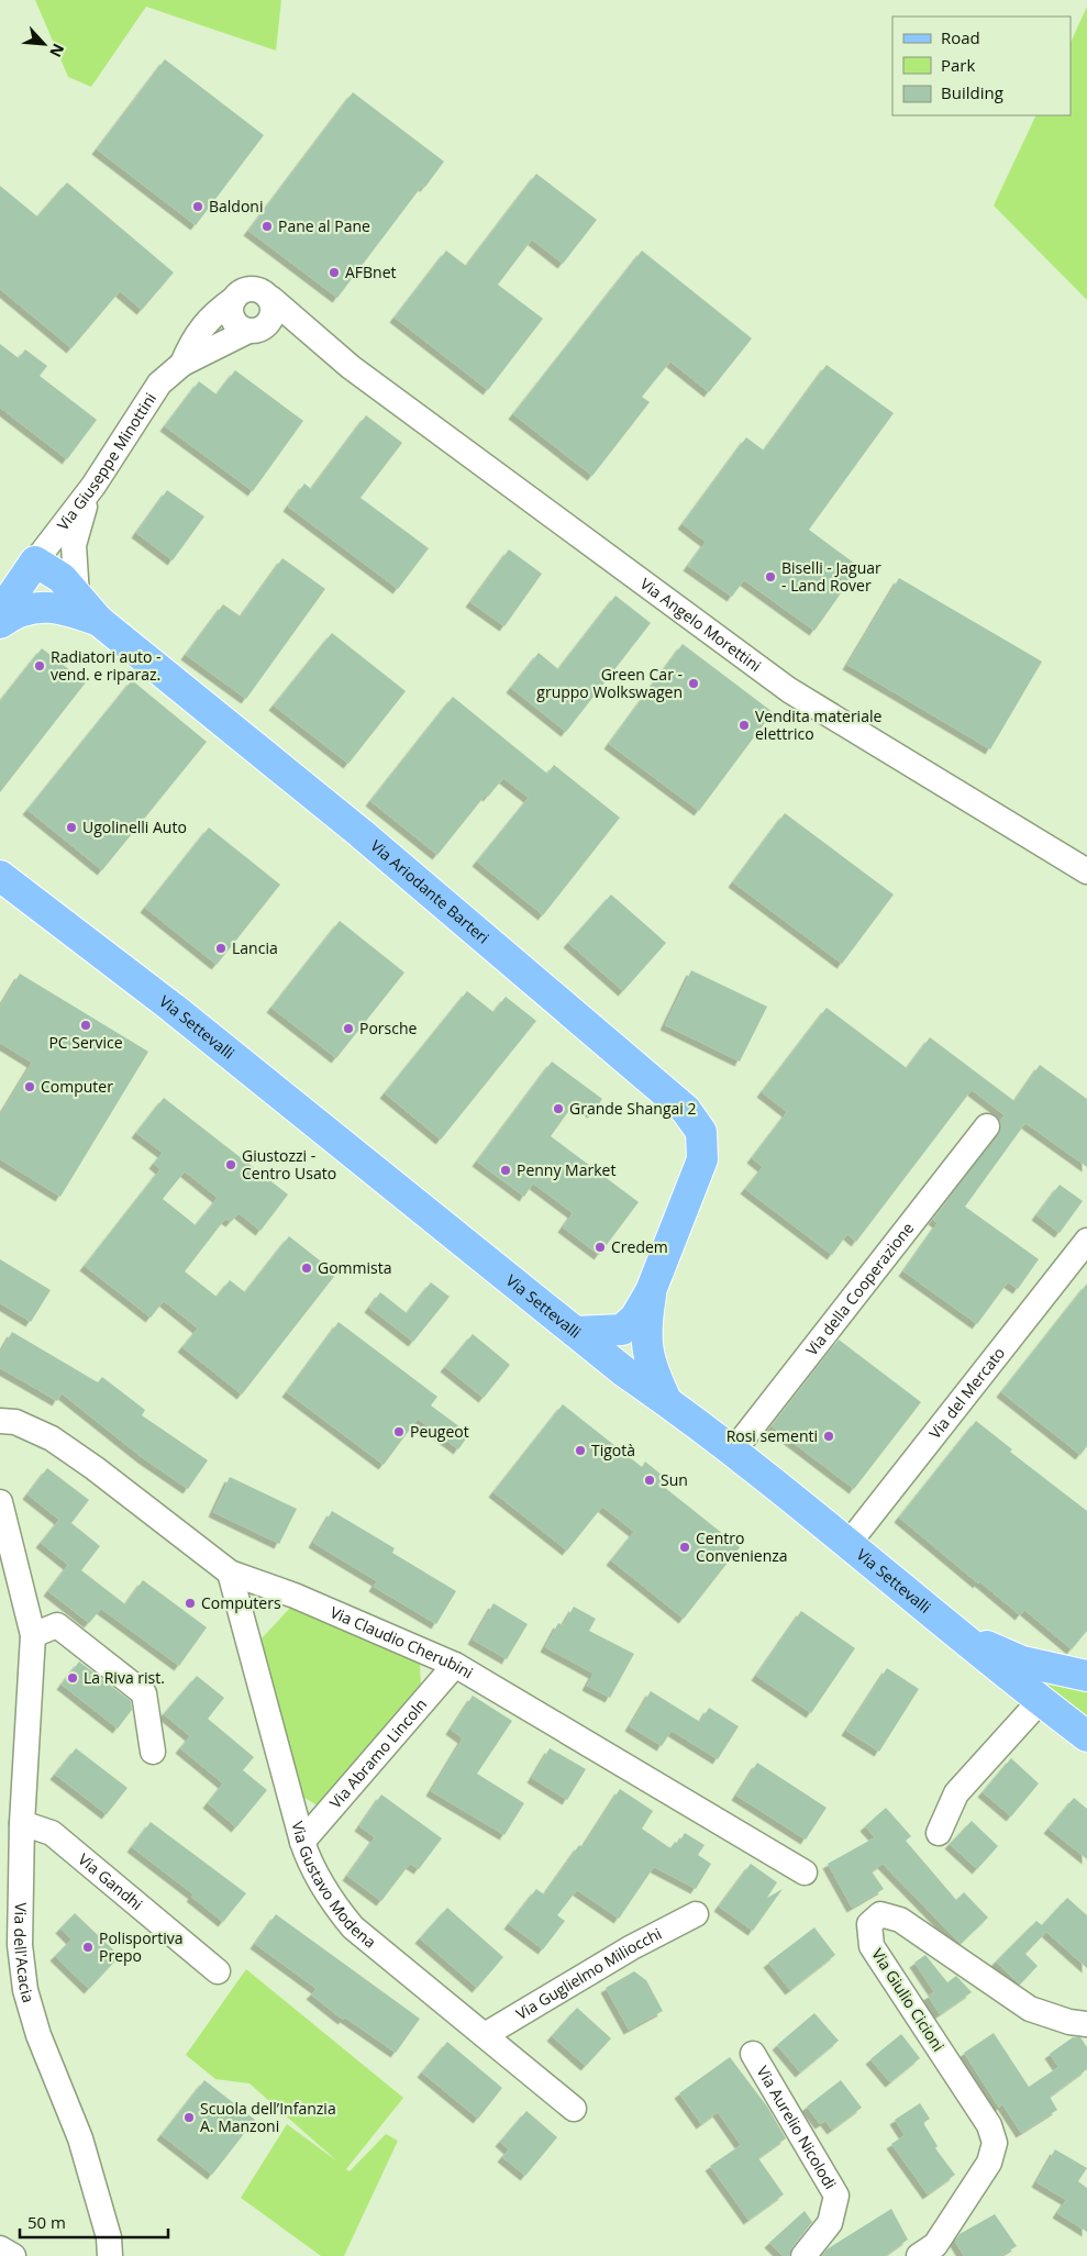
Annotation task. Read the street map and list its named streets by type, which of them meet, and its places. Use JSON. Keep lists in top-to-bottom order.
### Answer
{
  "streets": {
    "main road": ["Via Ariodante Barteri", "Via Settevalli"],
    "street": [
      "Via Giuseppe Minottini",
      "Via Angelo Morettini",
      "Via della Cooperazione",
      "Via del Mercato",
      "Via Claudio Cherubini",
      "Via Abramo Lincoln",
      "Via Gandhi",
      "Via Gustavo Modena",
      "Via dell'Acacia",
      "Via Guglielmo Miliocchi",
      "Via Giulio Cicioni",
      "Via Aurelio Nicolodi"
    ]
  },
  "crossings": [
    ["Via Giuseppe Minottini", "Via Angelo Morettini"],
    ["Via Settevalli", "Via della Cooperazione"],
    ["Via Settevalli", "Via del Mercato"],
    ["Via Claudio Cherubini", "Via Abramo Lincoln"],
    ["Via Claudio Cherubini", "Via Gustavo Modena"],
    ["Via Abramo Lincoln", "Via Gustavo Modena"],
    ["Via Gandhi", "Via dell'Acacia"],
    ["Via Gustavo Modena", "Via Guglielmo Miliocchi"]
  ],
  "places": [
    "Baldoni",
    "Pane al Pane",
    "AFBnet",
    "Biselli - Jaguar - Land Rover",
    "Radiatori auto - vend. e riparaz.",
    "Green Car - gruppo Wolkswagen",
    "Vendita materiale elettrico",
    "Ugolinelli Auto",
    "Lancia",
    "PC Service",
    "Porsche",
    "Computer",
    "Grande Shangai 2",
    "Giustozzi - Centro Usato",
    "Penny Market",
    "Credem",
    "Gommista",
    "Peugeot",
    "Rosi sementi",
    "Tigotà",
    "Sun",
    "Centro Convenienza",
    "Computers",
    "La Riva rist.",
    "Polisportiva Prepo",
    "Scuola dell’Infanzia A. Manzoni"
  ],
  "legend": ["Road", "Park", "Building"],
  "scale_bar": "50 m",
  "north": "bottom right"
}
